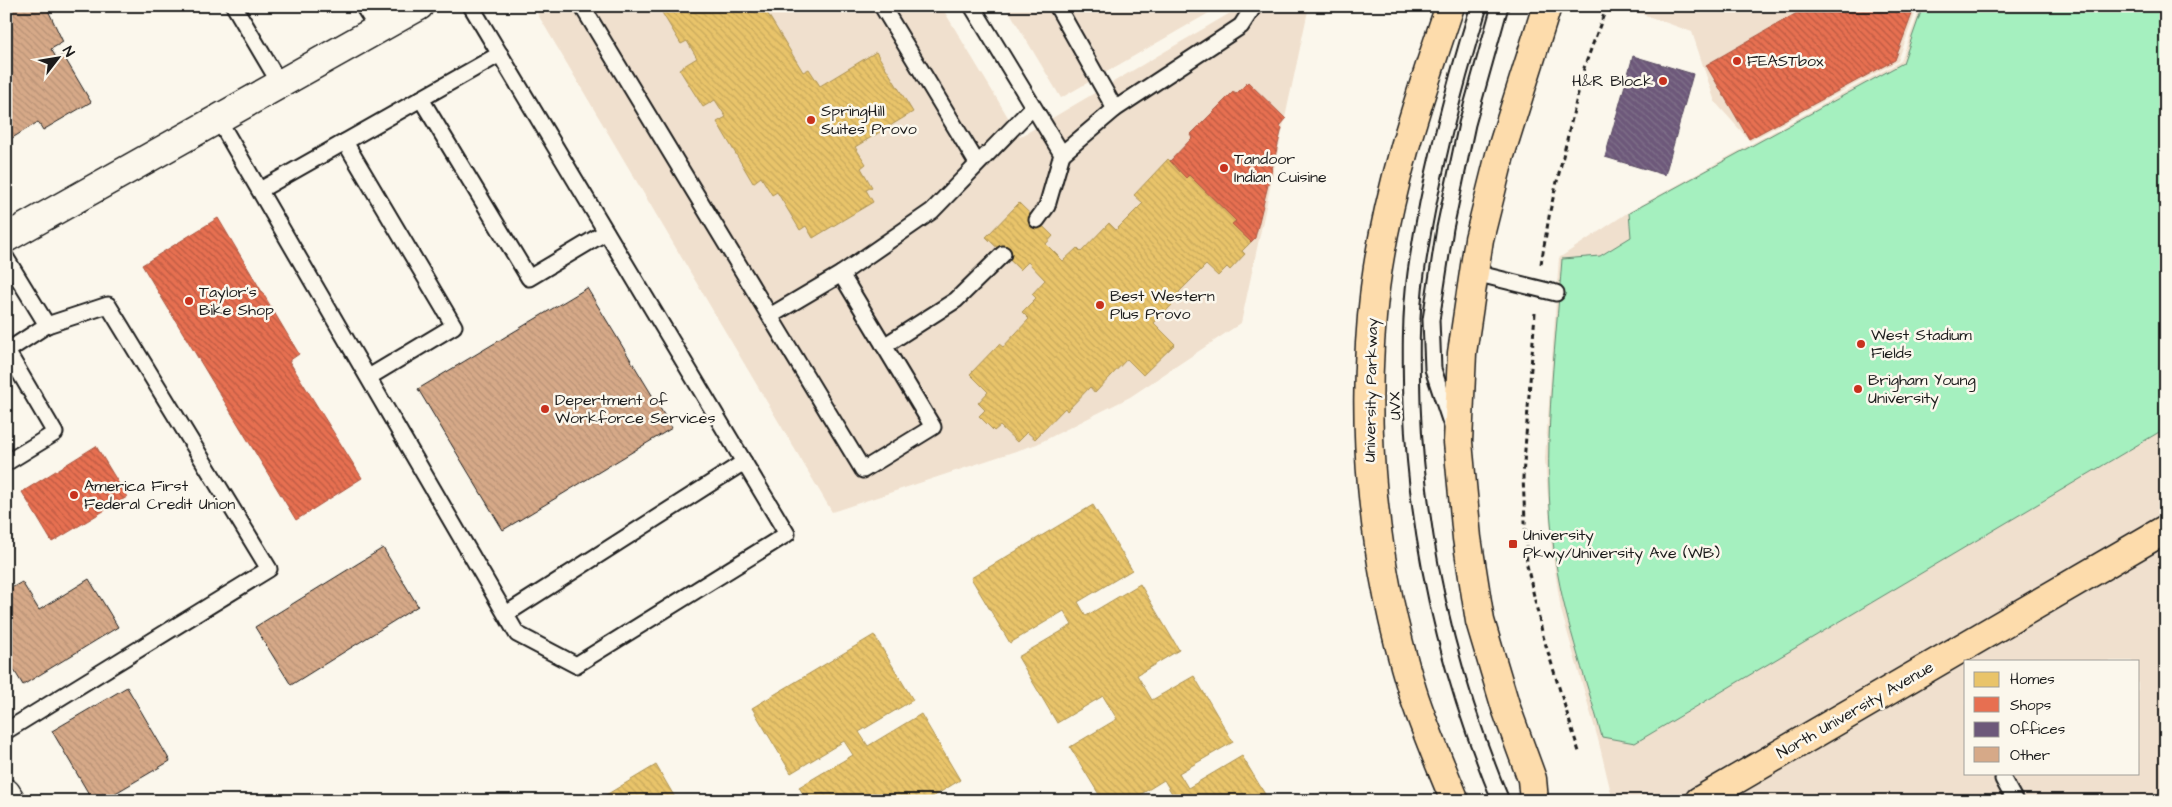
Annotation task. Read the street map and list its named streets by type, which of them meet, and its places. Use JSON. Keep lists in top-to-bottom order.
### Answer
{
  "streets": {
    "main road": ["University Parkway", "North University Avenue"],
    "lane": ["UVX"]
  },
  "places": {
    "other": [
      "FEASTbox",
      "H&R Block",
      "SpringHill Suites Provo",
      "Tandoor Indian Cuisine",
      "Taylor's Bike Shop",
      "Best Western Plus Provo",
      "West Stadium Fields",
      "Brigham Young University",
      "Depertment of Workforce Services",
      "America First Federal Credit Union"
    ],
    "transit": ["University Pkwy/University Ave (WB)"]
  },
  "legend": [
    "Homes",
    "Shops",
    "Offices",
    "Other"
  ],
  "north": "top right"
}
